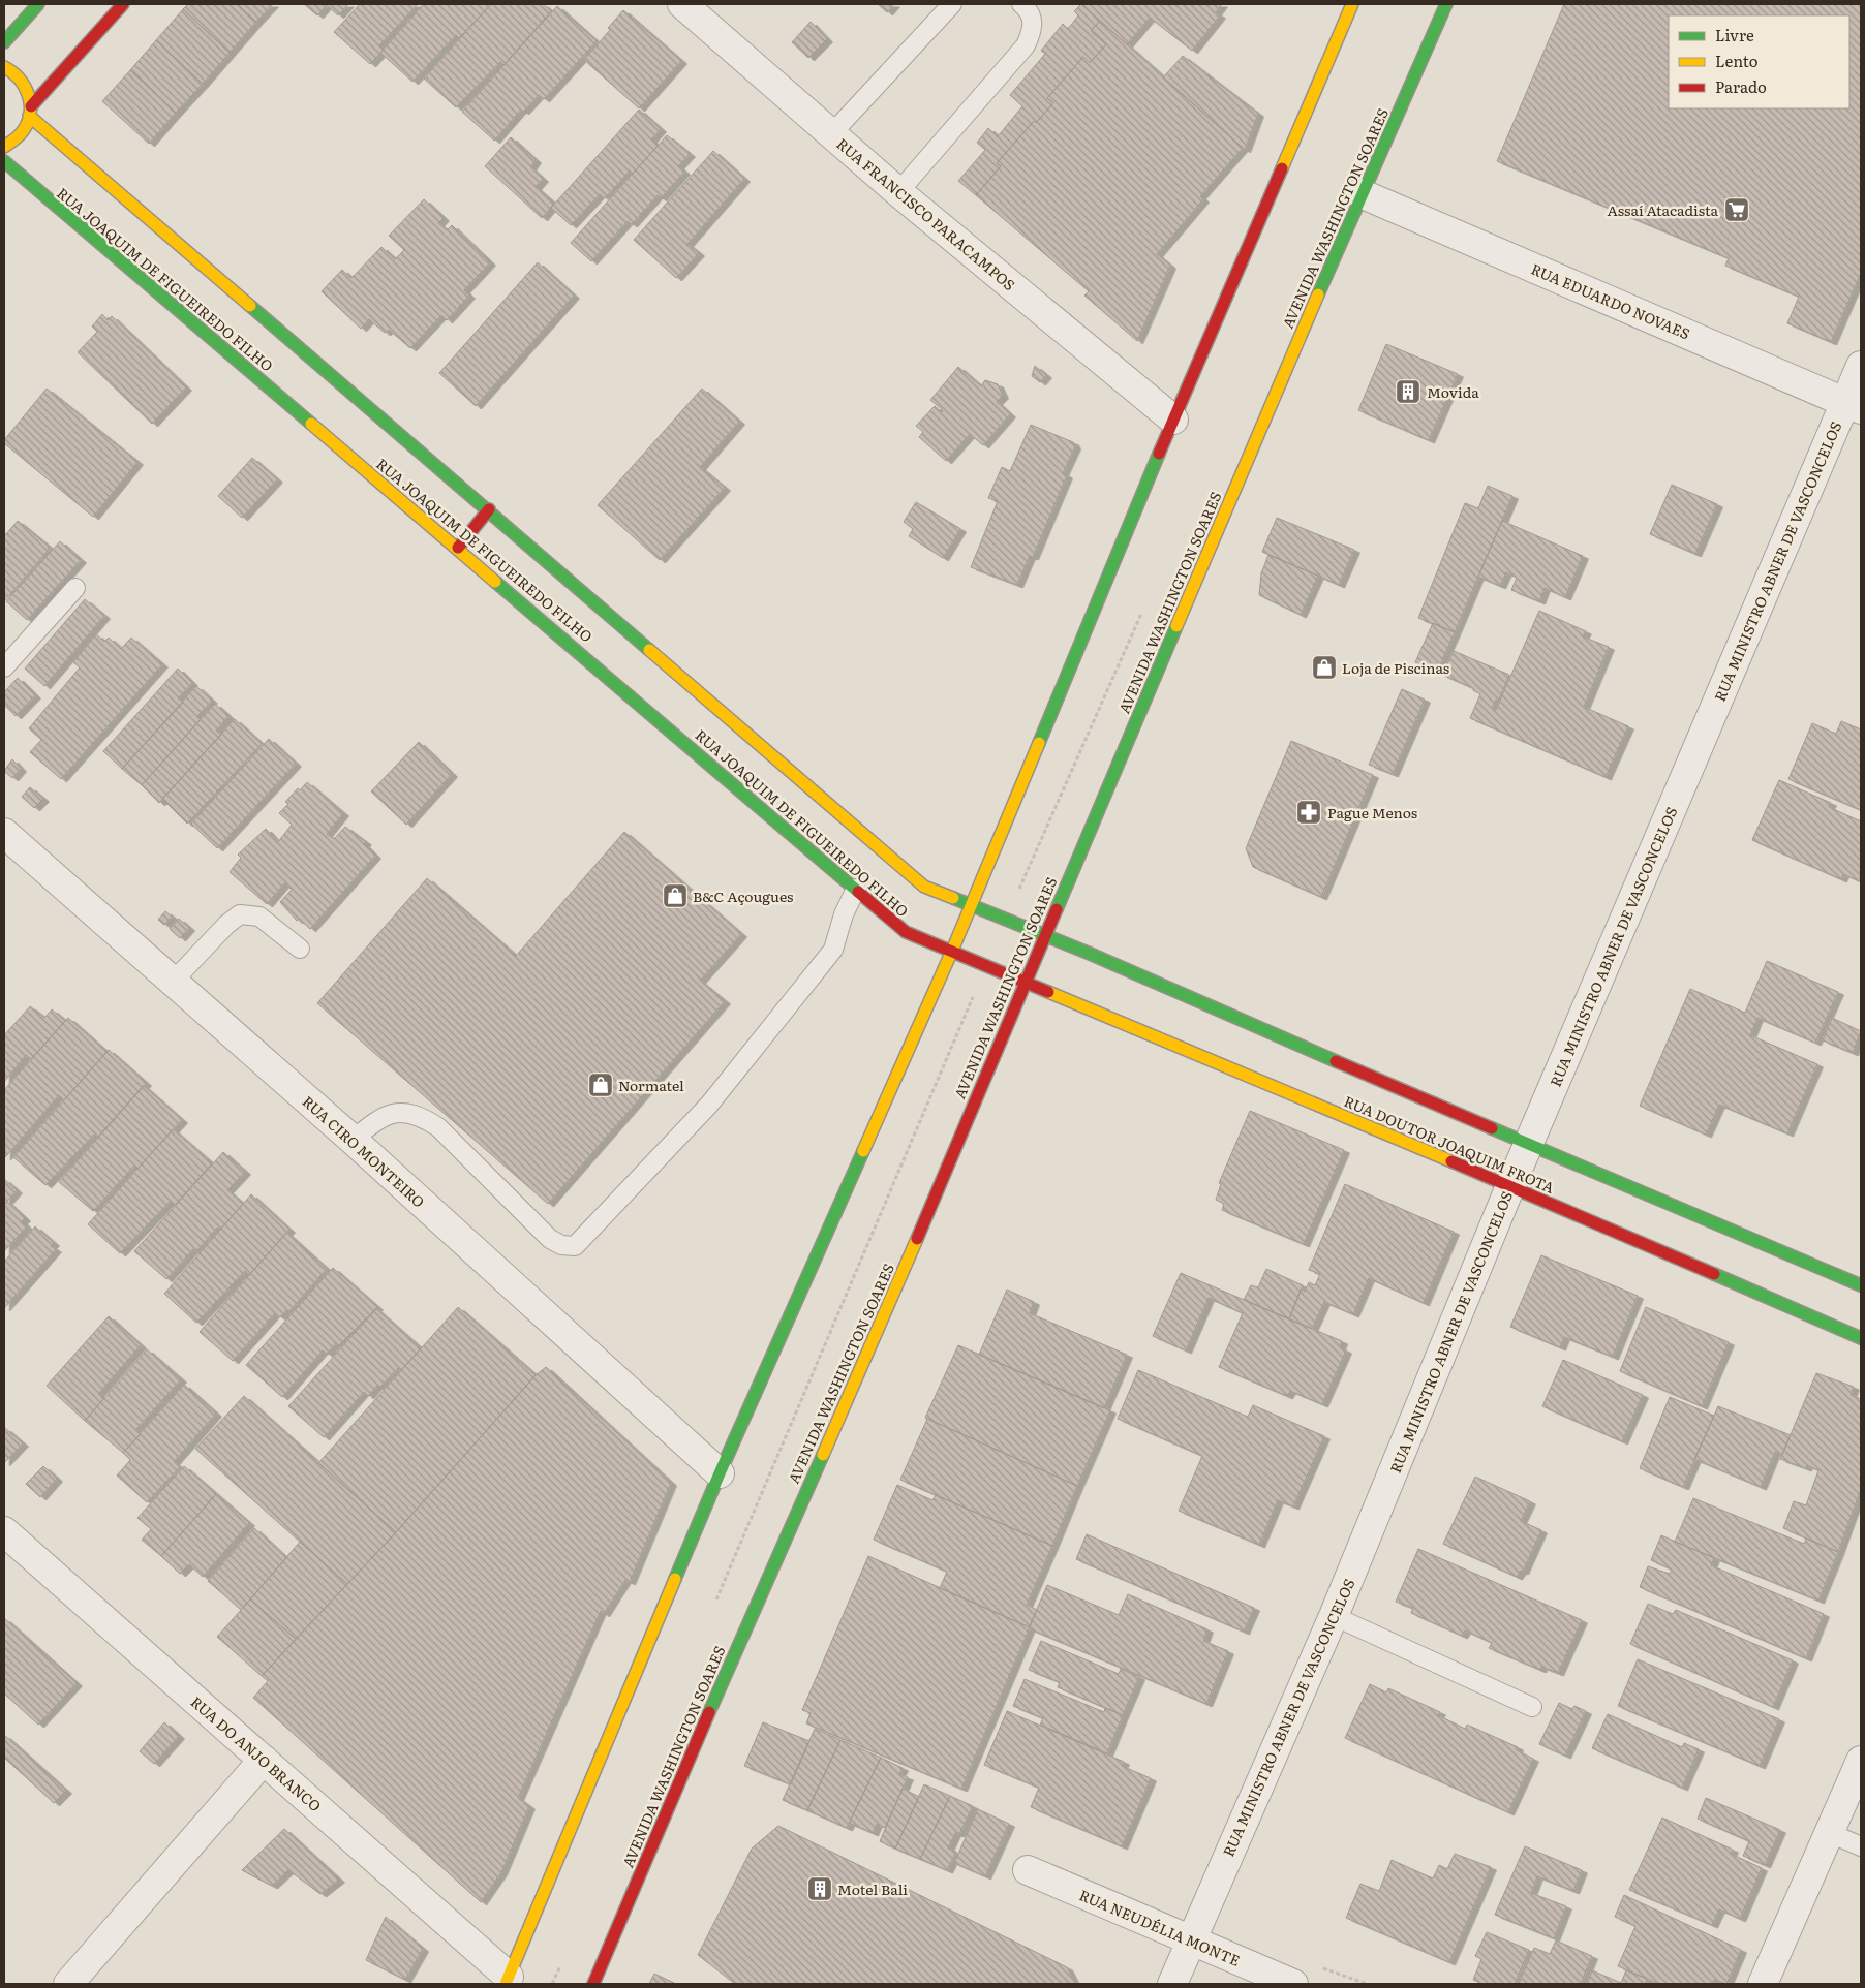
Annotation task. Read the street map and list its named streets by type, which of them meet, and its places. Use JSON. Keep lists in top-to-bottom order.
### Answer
{
  "streets": {
    "main road": ["AVENIDA WASHINGTON SOARES", "RUA JOAQUIM DE FIGUEIREDO FILHO", "RUA DOUTOR JOAQUIM FROTA"],
    "street": [
      "RUA FRANCISCO PARACAMPOS",
      "RUA EDUARDO NOVAES",
      "RUA MINISTRO ABNER DE VASCONCELOS",
      "RUA CIRO MONTEIRO",
      "RUA DO ANJO BRANCO",
      "RUA NEUDÉLIA MONTE"
    ]
  },
  "crossings": [
    ["AVENIDA WASHINGTON SOARES", "RUA JOAQUIM DE FIGUEIREDO FILHO"],
    ["AVENIDA WASHINGTON SOARES", "RUA EDUARDO NOVAES"],
    ["AVENIDA WASHINGTON SOARES", "RUA DOUTOR JOAQUIM FROTA"],
    ["RUA JOAQUIM DE FIGUEIREDO FILHO", "RUA DOUTOR JOAQUIM FROTA"],
    ["RUA EDUARDO NOVAES", "RUA MINISTRO ABNER DE VASCONCELOS"],
    ["RUA MINISTRO ABNER DE VASCONCELOS", "RUA DOUTOR JOAQUIM FROTA"],
    ["RUA MINISTRO ABNER DE VASCONCELOS", "RUA NEUDÉLIA MONTE"]
  ],
  "places": {
    "supermarket": ["Assaí Atacadista"],
    "building": ["Movida", "Motel Bali"],
    "shop": ["Loja de Piscinas", "B&C Açougues", "Normatel"],
    "pharmacy": ["Pague Menos"]
  },
  "legend": ["Livre", "Lento", "Parado"]
}
